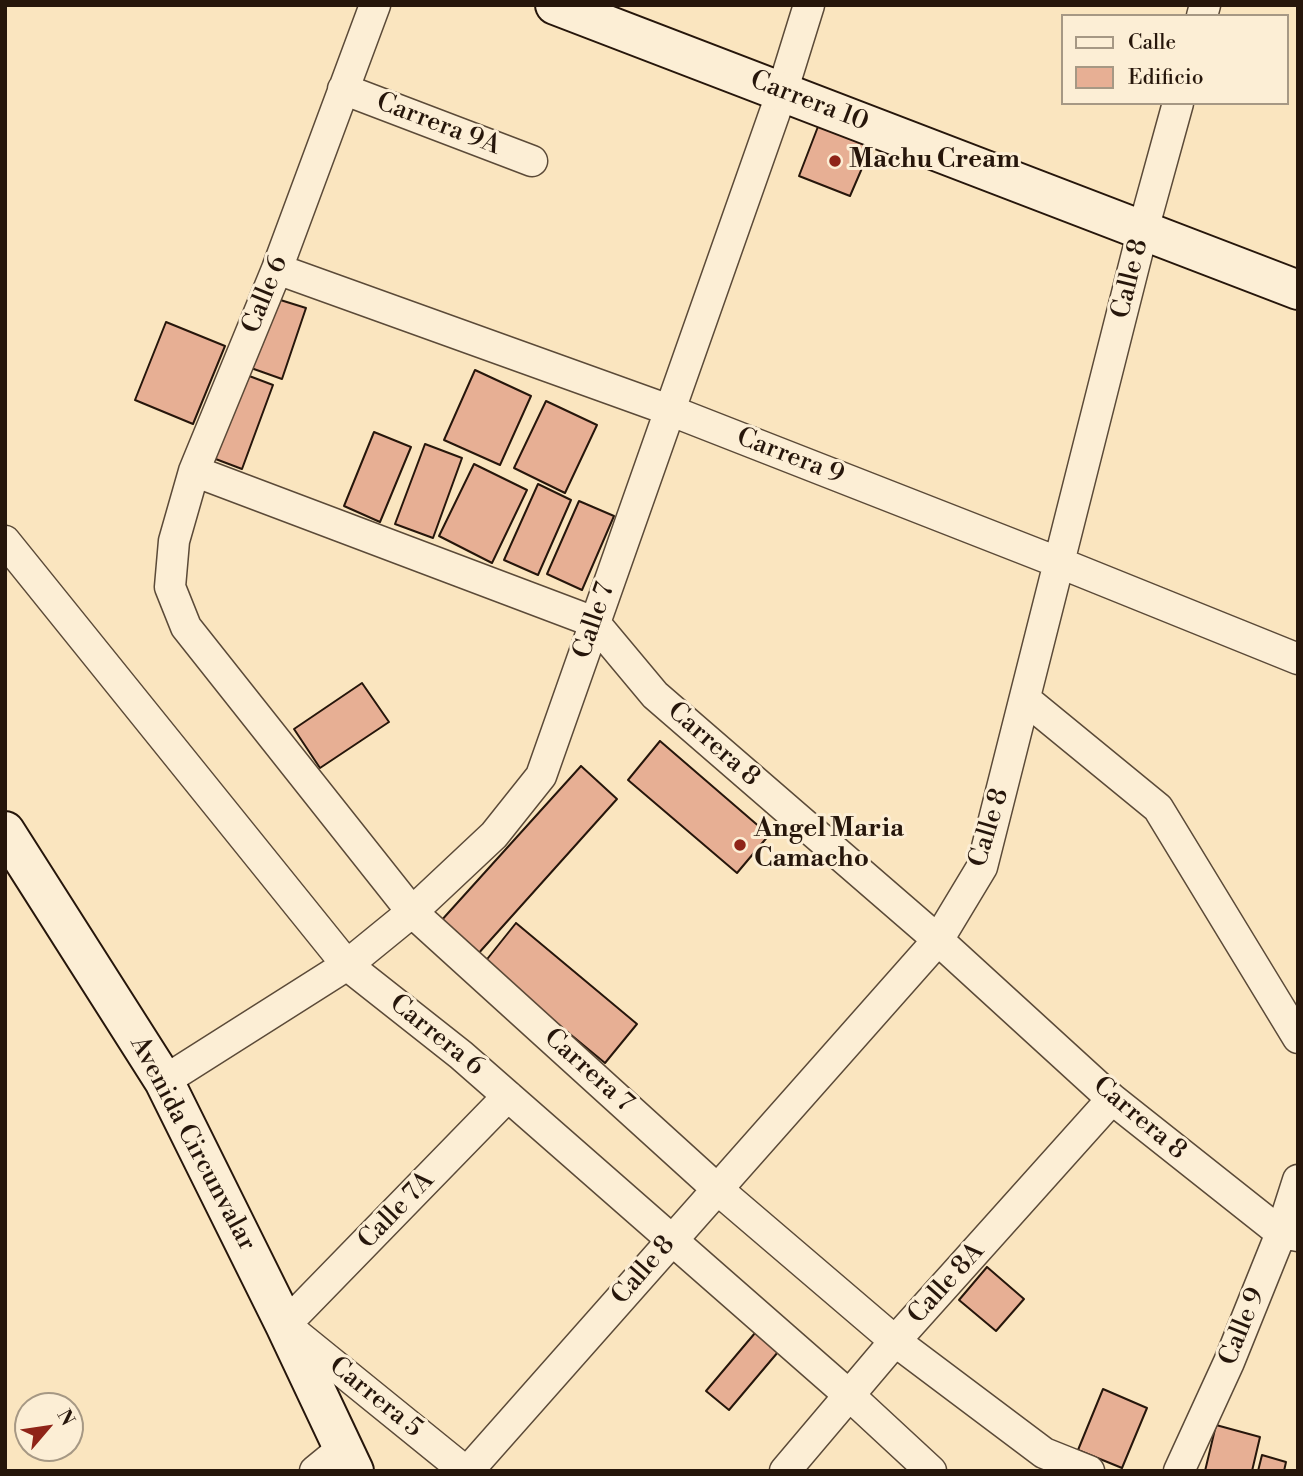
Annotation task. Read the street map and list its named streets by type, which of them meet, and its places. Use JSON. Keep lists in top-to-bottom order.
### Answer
{
  "streets": {
    "main road": ["Carrera 10", "Avenida Circunvalar"],
    "street": [
      "Carrera 9A",
      "Calle 8",
      "Calle 6",
      "Carrera 9",
      "Calle 7",
      "Carrera 8",
      "Carrera 6",
      "Carrera 7",
      "Calle 7A",
      "Calle 8A",
      "Calle 9",
      "Carrera 5"
    ]
  },
  "crossings": [
    ["Carrera 10", "Calle 8"],
    ["Carrera 10", "Calle 7"],
    ["Carrera 9A", "Calle 6"],
    ["Calle 8", "Carrera 9"],
    ["Calle 8", "Carrera 8"],
    ["Calle 8", "Carrera 6"],
    ["Calle 8", "Carrera 7"],
    ["Calle 8", "Carrera 5"],
    ["Calle 6", "Carrera 9"],
    ["Calle 6", "Carrera 8"],
    ["Calle 6", "Carrera 7"],
    ["Carrera 9", "Calle 7"],
    ["Calle 7", "Carrera 8"],
    ["Calle 7", "Carrera 6"],
    ["Calle 7", "Carrera 7"],
    ["Calle 7", "Avenida Circunvalar"],
    ["Carrera 8", "Calle 8A"],
    ["Carrera 8", "Calle 9"],
    ["Carrera 6", "Calle 7A"],
    ["Carrera 6", "Calle 8A"],
    ["Carrera 7", "Calle 8A"],
    ["Avenida Circunvalar", "Calle 7A"],
    ["Avenida Circunvalar", "Carrera 5"],
    ["Calle 7A", "Carrera 5"]
  ],
  "places": ["Machu Cream", "Angel Maria Camacho"],
  "legend": ["Calle", "Edificio"],
  "north": "top right"
}
